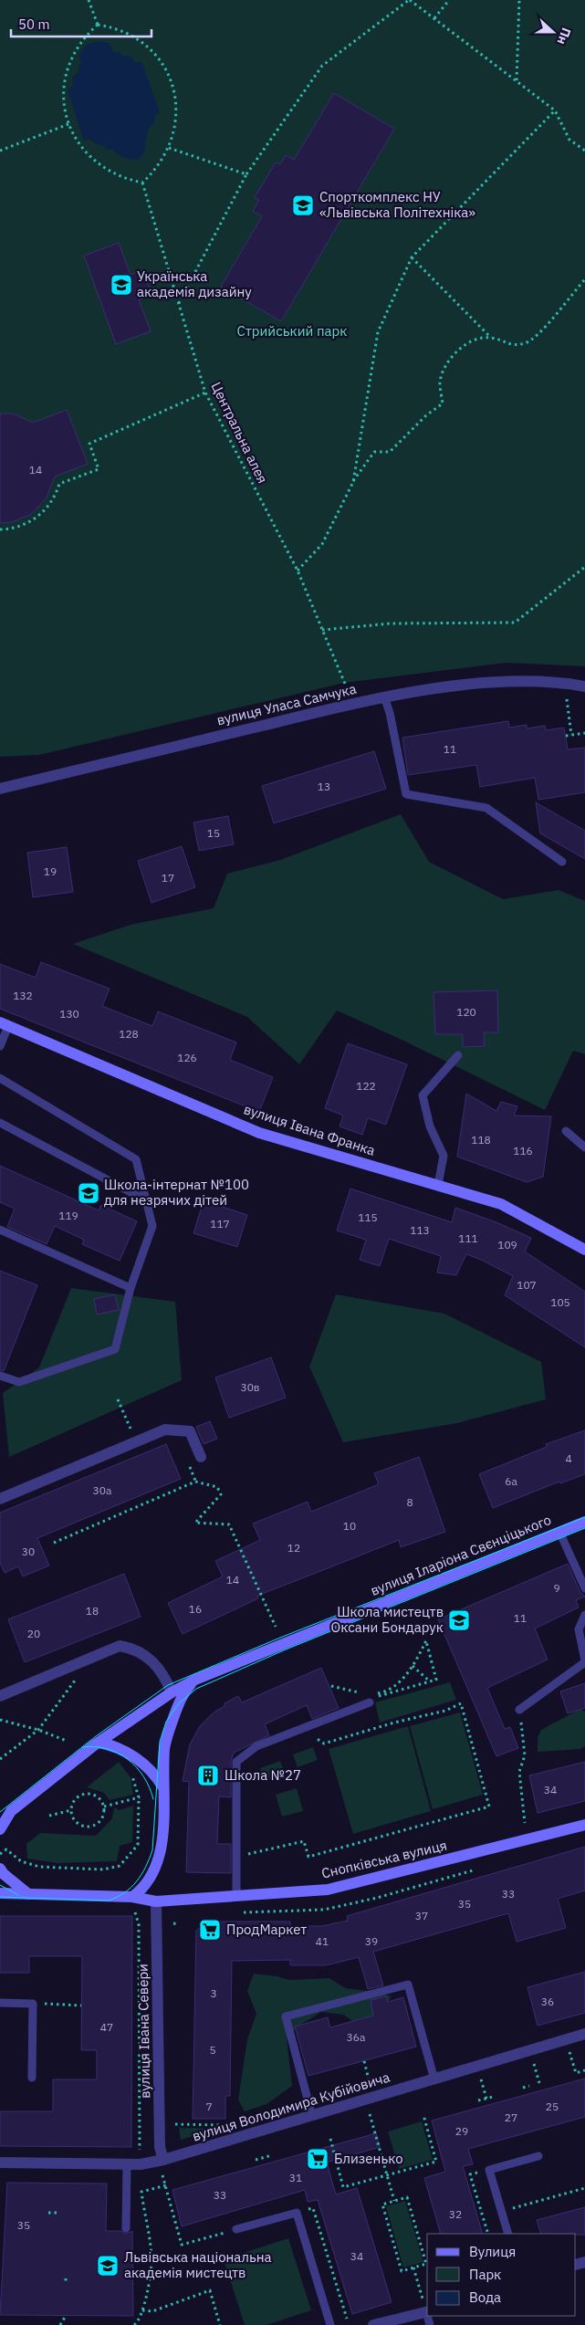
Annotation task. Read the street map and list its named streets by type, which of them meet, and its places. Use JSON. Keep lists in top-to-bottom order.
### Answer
{
  "streets": {
    "main road": ["вулиця Івана Франка", "вулиця Іларіона Свєнціцького", "Снопківська вулиця"],
    "street": ["вулиця Уласа Самчука", "вулиця Івана Севери", "вулиця Володимира Кубійовича"],
    "path": ["Центральна алея"]
  },
  "crossings": [
    ["Снопківська вулиця", "вулиця Івана Севери"],
    ["вулиця Івана Севери", "вулиця Володимира Кубійовича"]
  ],
  "parks": ["Стрийський парк"],
  "places": {
    "school or university": [
      "Спорткомплекс НУ «Львівська Політехніка»",
      "Українська академія дизайну",
      "Школа-інтернат №100 для незрячих дітей",
      "Школа мистецтв Оксани Бондарук",
      "Львівська національна академія мистецтв"
    ],
    "building": ["Школа №27"],
    "supermarket": ["ПродМаркет", "Близенько"]
  },
  "house_numbers": [
    "14",
    "11",
    "13",
    "15",
    "19",
    "17",
    "132",
    "120",
    "130",
    "128",
    "126",
    "122",
    "118",
    "116",
    "119",
    "115",
    "117",
    "113",
    "111",
    "109",
    "107",
    "105",
    "30в",
    "4",
    "6а",
    "30а",
    "8",
    "10",
    "12",
    "30",
    "14",
    "9",
    "16",
    "18",
    "11",
    "20",
    "34",
    "33",
    "35",
    "37",
    "41",
    "39",
    "3",
    "36",
    "47",
    "36а",
    "5",
    "7",
    "25",
    "27",
    "29",
    "31",
    "33",
    "32",
    "35",
    "34"
  ],
  "legend": ["Вулиця", "Парк", "Вода"],
  "scale_bar": "50 m",
  "north": "right"
}
